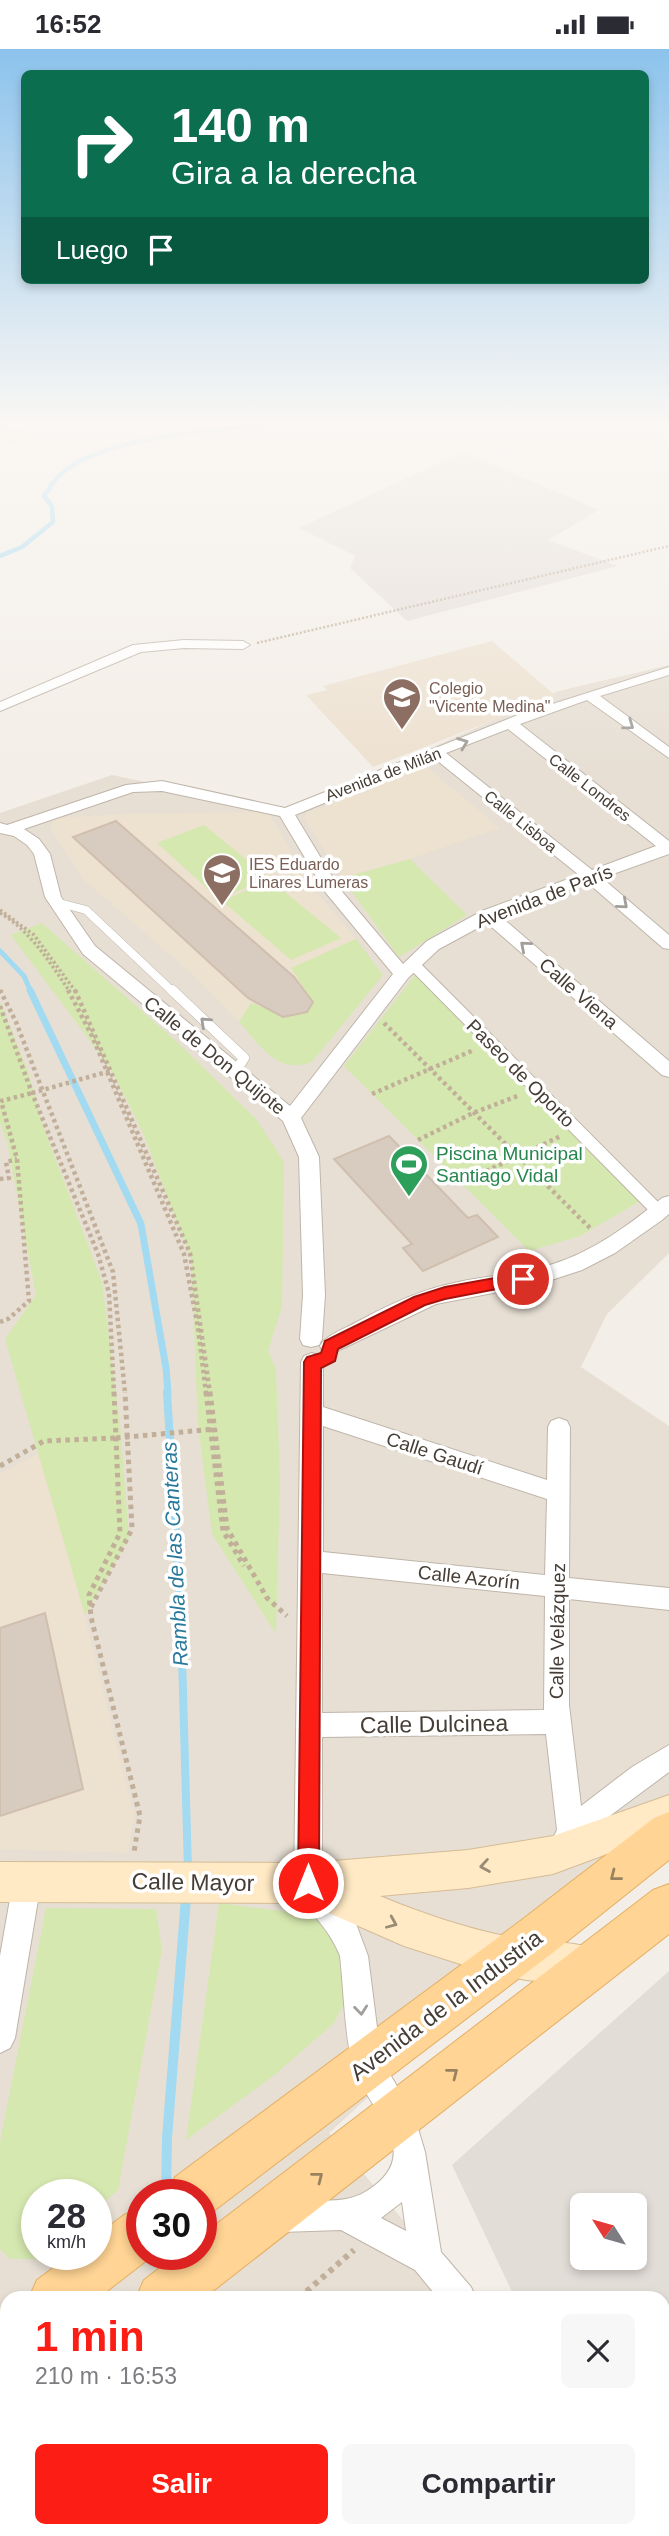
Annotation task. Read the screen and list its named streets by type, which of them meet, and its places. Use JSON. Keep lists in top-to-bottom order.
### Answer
{
  "streets": {
    "main road": ["Calle Mayor", "Avenida de la Industria"],
    "street": [
      "Avenida de Milán",
      "Calle Londres",
      "Calle Lisboa",
      "Avenida de París",
      "Calle Viena",
      "Calle de Don Quijote",
      "Paseo de Oporto",
      "Calle Gaudí",
      "Calle Azorín",
      "Calle Velázquez",
      "Calle Dulcinea"
    ]
  },
  "crossings": [
    ["Avenida de Milán", "Calle Londres"],
    ["Avenida de Milán", "Calle Lisboa"],
    ["Calle Londres", "Avenida de París"],
    ["Calle Lisboa", "Avenida de París"],
    ["Avenida de París", "Calle Viena"],
    ["Avenida de París", "Calle de Don Quijote"],
    ["Avenida de París", "Paseo de Oporto"],
    ["Calle de Don Quijote", "Calle Gaudí"],
    ["Calle de Don Quijote", "Calle Azorín"],
    ["Calle de Don Quijote", "Calle Dulcinea"],
    ["Calle de Don Quijote", "Calle Mayor"],
    ["Calle Gaudí", "Calle Velázquez"],
    ["Calle Azorín", "Calle Velázquez"],
    ["Calle Velázquez", "Calle Dulcinea"],
    ["Calle Velázquez", "Calle Mayor"]
  ],
  "one_way": ["Calle Viena"],
  "water": ["Rambla de las Canteras"],
  "places": {
    "school or university": ["Colegio \"Vicente Medina\"", "IES Eduardo Linares Lumeras"],
    "sports": ["Piscina Municipal Santiago Vidal"]
  },
  "north": "top left",
  "page": {
    "status": "16:52",
    "turn": ["140 m", "Gira a la derecha"],
    "then": "Luego",
    "speed": "28 km/h",
    "limit": "30",
    "heading": ["1 min", "210 m · 16:53"],
    "buttons": ["Salir", "Compartir"]
  }
}
